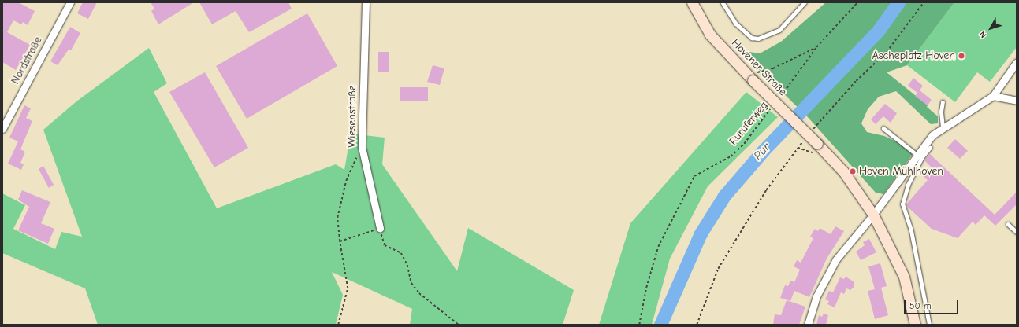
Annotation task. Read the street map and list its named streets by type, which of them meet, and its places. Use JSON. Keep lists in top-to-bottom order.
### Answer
{
  "streets": {
    "main road": ["Hovener Straße"],
    "street": ["Nordstraße", "Wiesenstraße"],
    "path": ["Ruruferweg"]
  },
  "water": ["Rur"],
  "places": ["Ascheplatz Hoven", "Hoven Mühlhoven"],
  "scale_bar": "50 m",
  "north": "bottom left"
}
